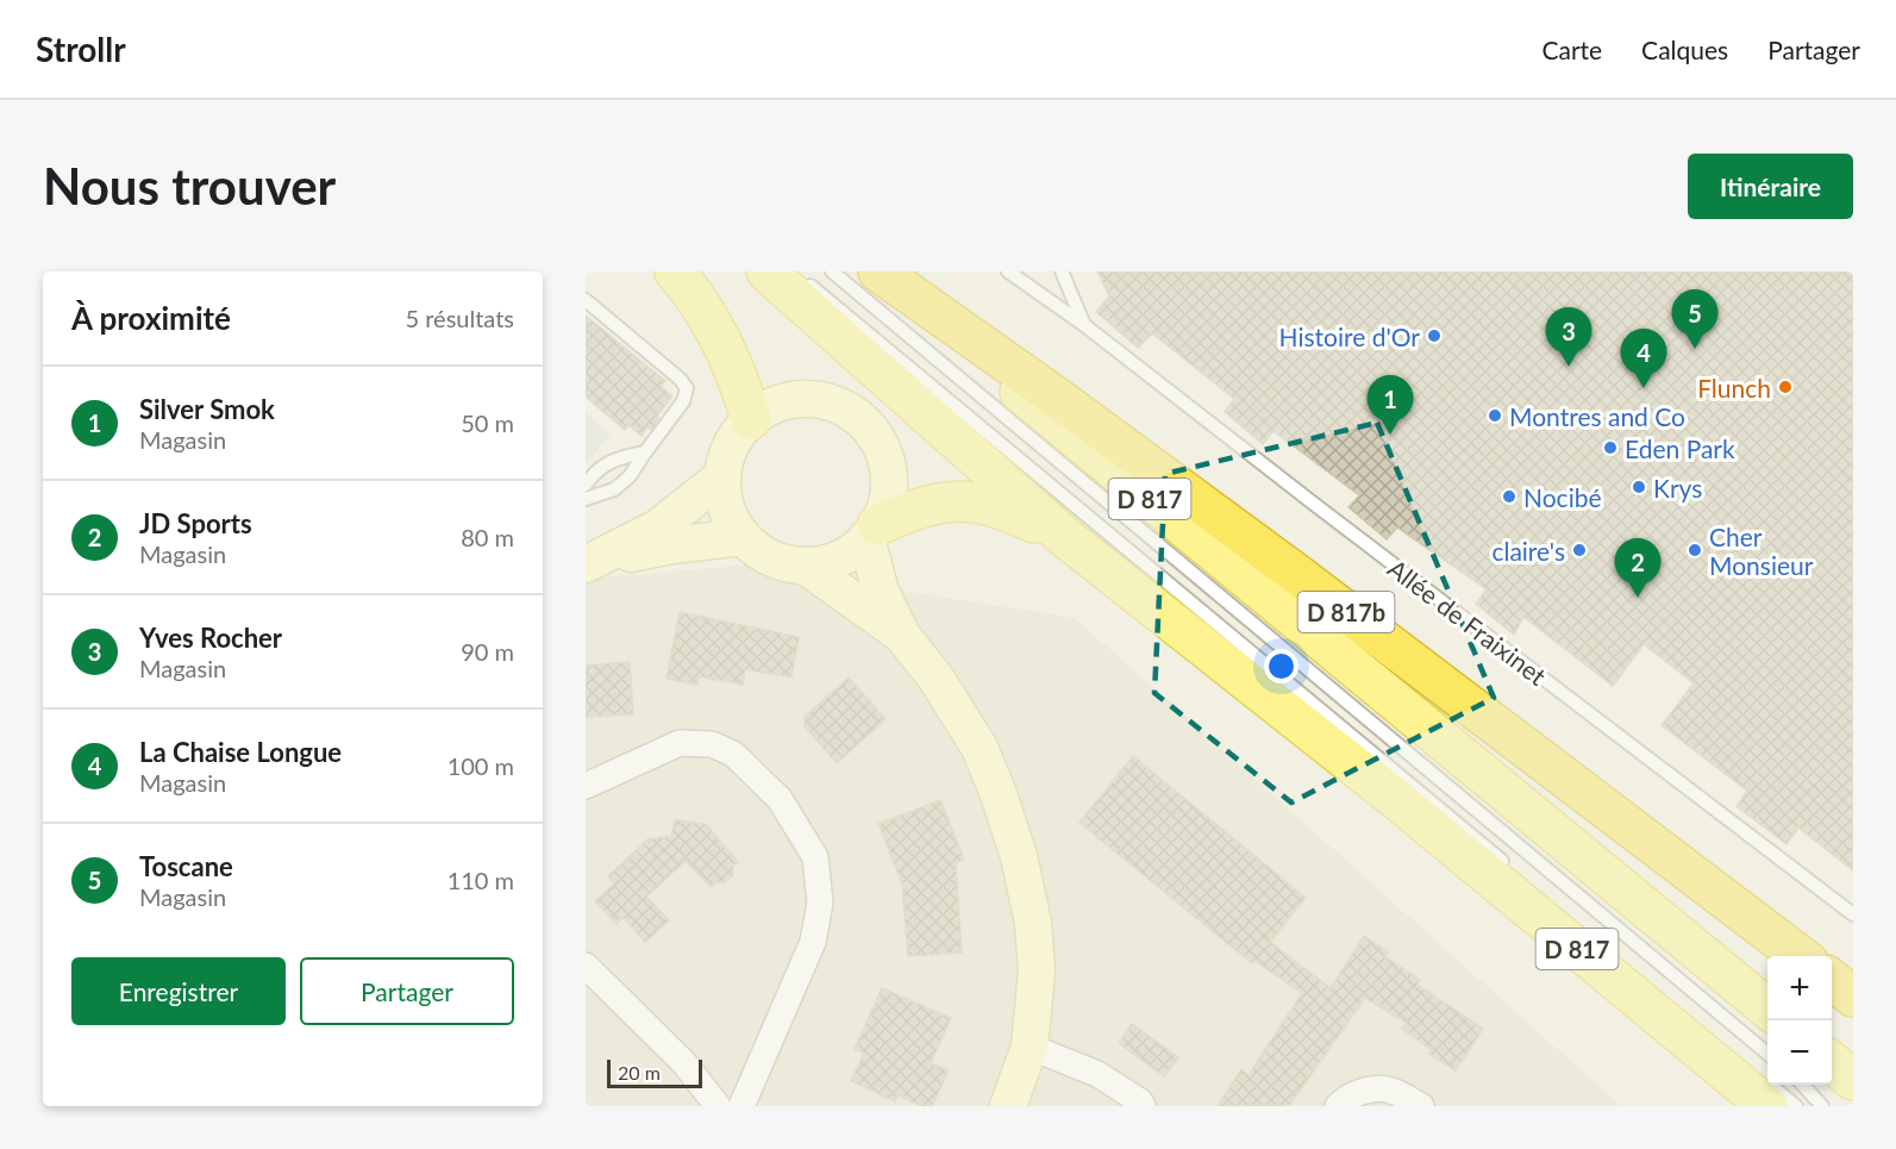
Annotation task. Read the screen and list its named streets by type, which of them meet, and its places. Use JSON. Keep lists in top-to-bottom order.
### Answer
{
  "streets": {
    "highway": ["D 817b"],
    "main road": ["D 817"],
    "lane": ["Allée de Fraixinet"]
  },
  "crossings": [
    ["D 817", "D 817b"]
  ],
  "places": [
    "Histoire d'Or",
    "Flunch",
    "Montres and Co",
    "Eden Park",
    "Krys",
    "Nocibé",
    "claire's",
    "Cher Monsieur"
  ],
  "scale_bar": "20 m",
  "page": {
    "header": "Strollr",
    "nav": ["Carte", "Calques", "Partager"],
    "buttons": [
      "Itinéraire",
      ["Enregistrer", "Partager"]
    ],
    "title": "Nous trouver",
    "heading": ["À proximité", "5 résultats"],
    "pins": [
      "5",
      "3",
      "4",
      "1",
      "2"
    ],
    "list": [
      {
        "mark": "1",
        "name": "Silver Smok",
        "note": "Magasin",
        "value": "50 m"
      },
      {
        "mark": "2",
        "name": "JD Sports",
        "note": "Magasin",
        "value": "80 m"
      },
      {
        "mark": "3",
        "name": "Yves Rocher",
        "note": "Magasin",
        "value": "90 m"
      },
      {
        "mark": "4",
        "name": "La Chaise Longue",
        "note": "Magasin",
        "value": "100 m"
      },
      {
        "mark": "5",
        "name": "Toscane",
        "note": "Magasin",
        "value": "110 m"
      }
    ],
    "map_buttons": ["+", "−"],
    "scale": "20 m"
  }
}
